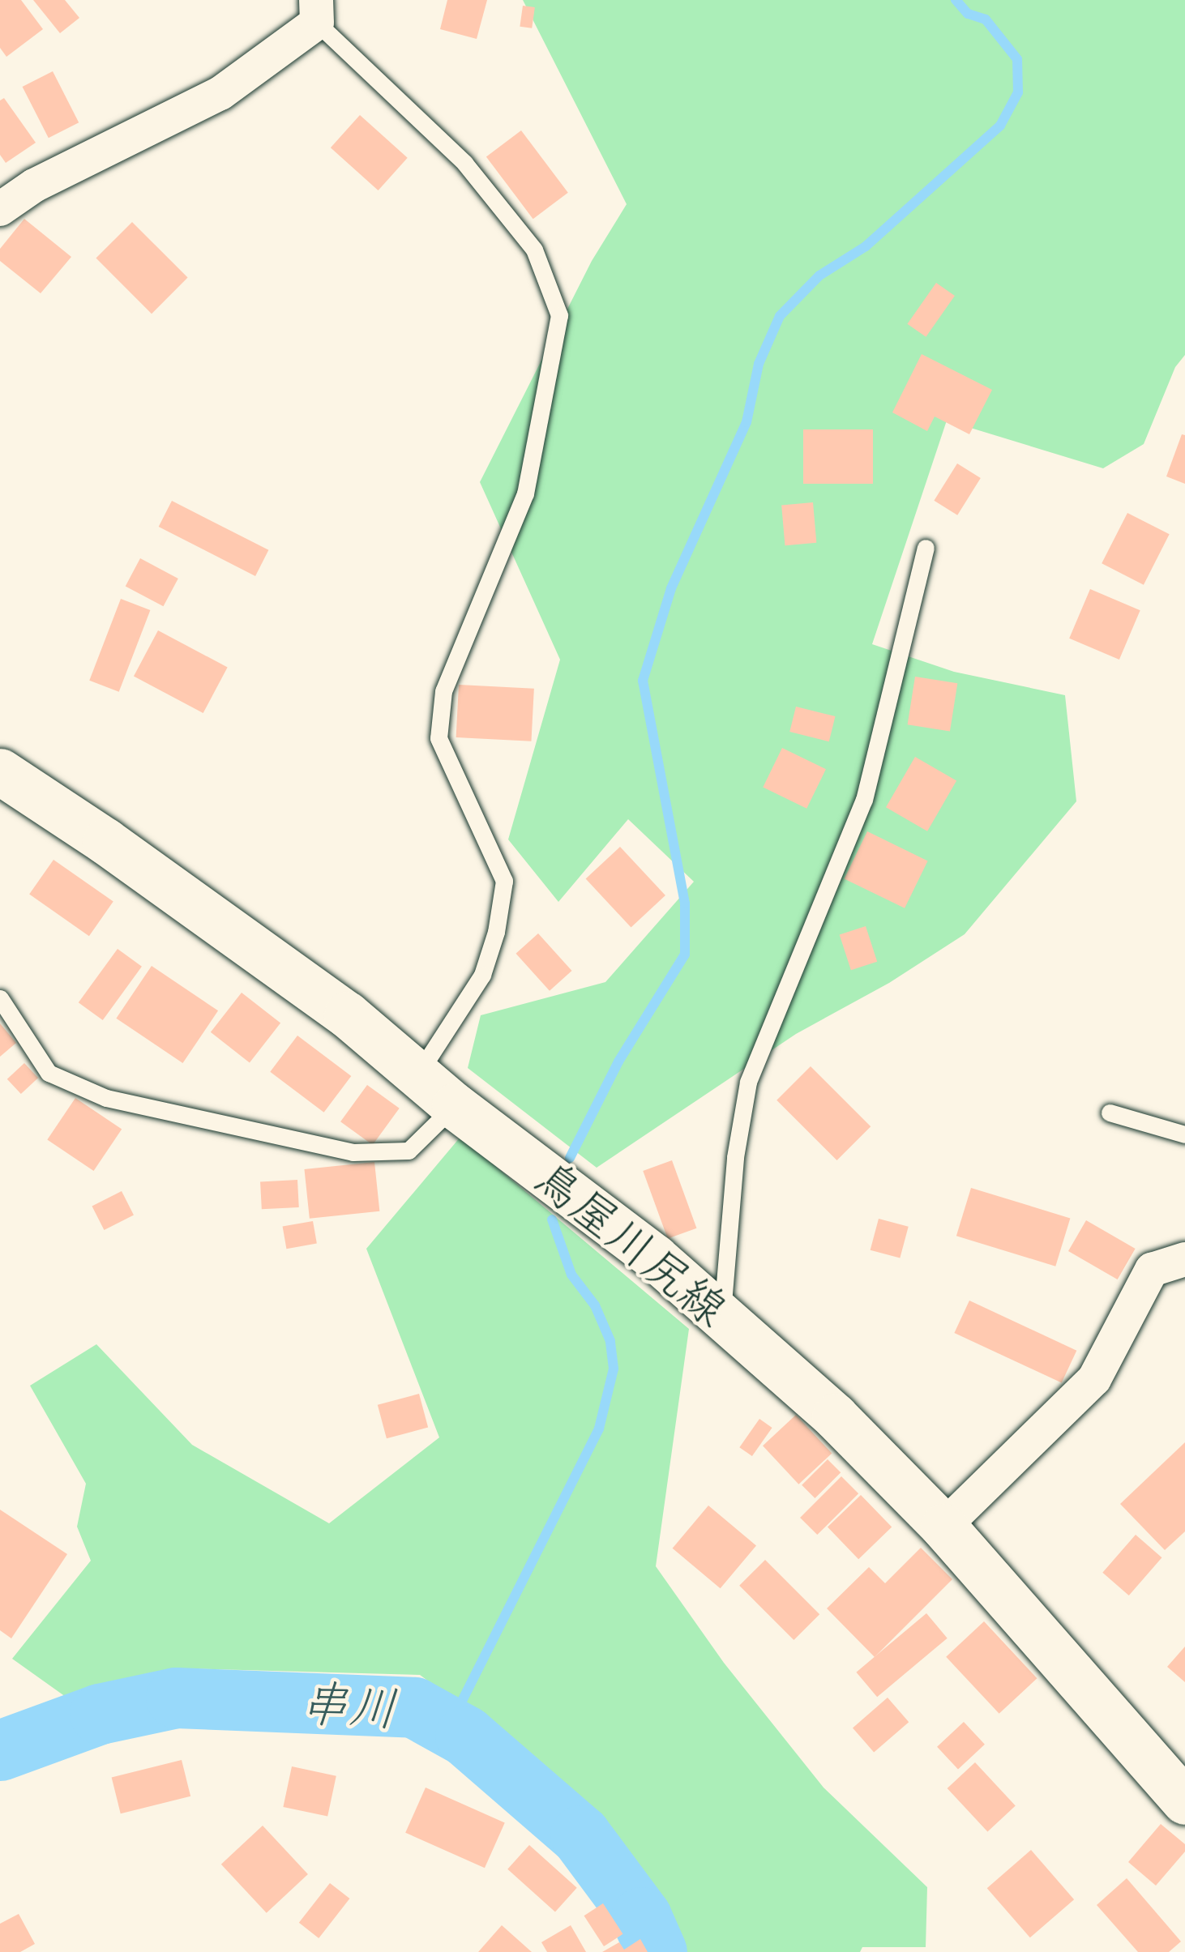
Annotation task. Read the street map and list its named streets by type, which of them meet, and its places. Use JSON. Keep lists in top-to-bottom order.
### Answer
{
  "streets": {
    "main road": ["鳥屋川尻線"]
  },
  "water": ["串川"]
}
